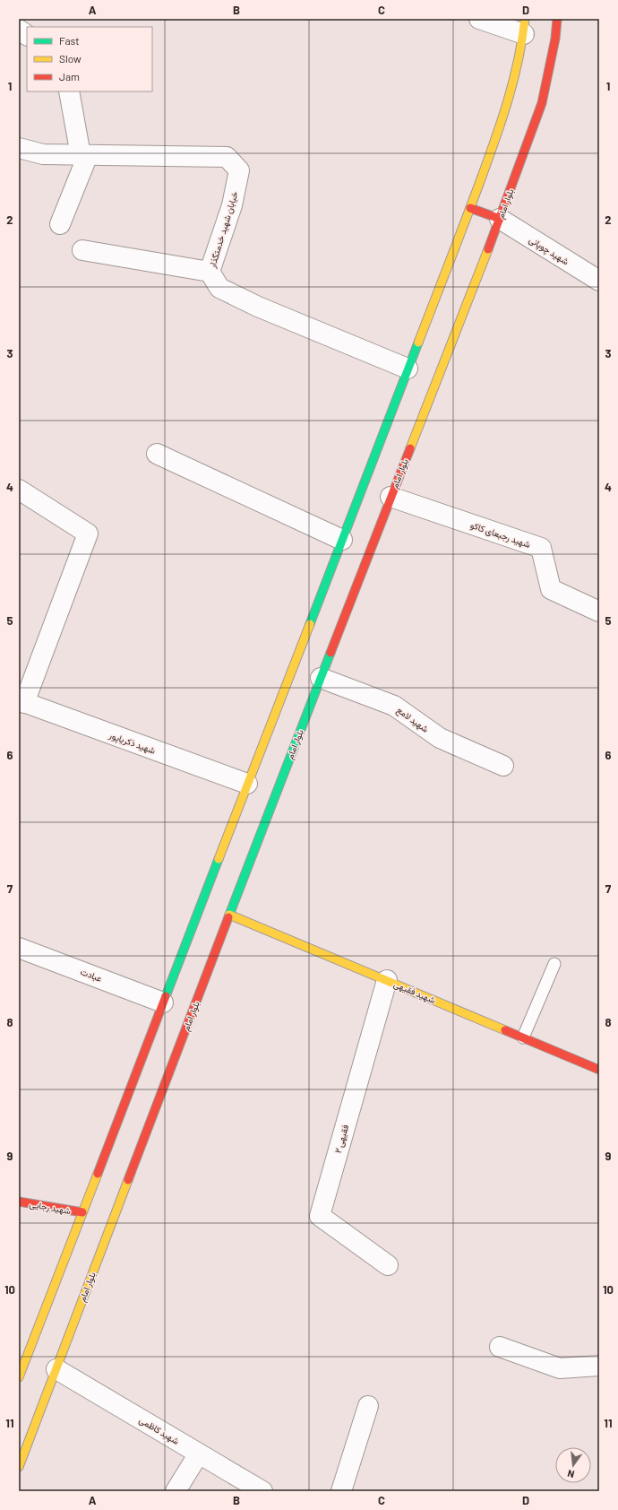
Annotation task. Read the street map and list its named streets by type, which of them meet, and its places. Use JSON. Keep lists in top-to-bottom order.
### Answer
{
  "streets": {
    "main road": ["بلوار امام", "شهید فقیهی", "شهید رجایی"],
    "street": [
      "خیابان شهید خدمتگذار",
      "شهید چوپانی",
      "شهید رجبعای کاکو",
      "شهید لامع",
      "شهید ذکریاپور",
      "عبادت",
      "فقیهی ۲",
      "شهید کاظمی"
    ]
  },
  "crossings": [
    ["بلوار امام", "شهید چوپانی"],
    ["بلوار امام", "شهید رجبعای کاکو"],
    ["بلوار امام", "شهید لامع"],
    ["بلوار امام", "شهید فقیهی"],
    ["بلوار امام", "شهید کاظمی"],
    ["شهید فقیهی", "فقیهی ۲"]
  ],
  "legend": ["Fast", "Slow", "Jam"],
  "north": "bottom",
  "grid": {
    "columns": [
      "A",
      "B",
      "C",
      "D"
    ],
    "rows": [
      "1",
      "2",
      "3",
      "4",
      "5",
      "6",
      "7",
      "8",
      "9",
      "10",
      "11"
    ]
  }
}
